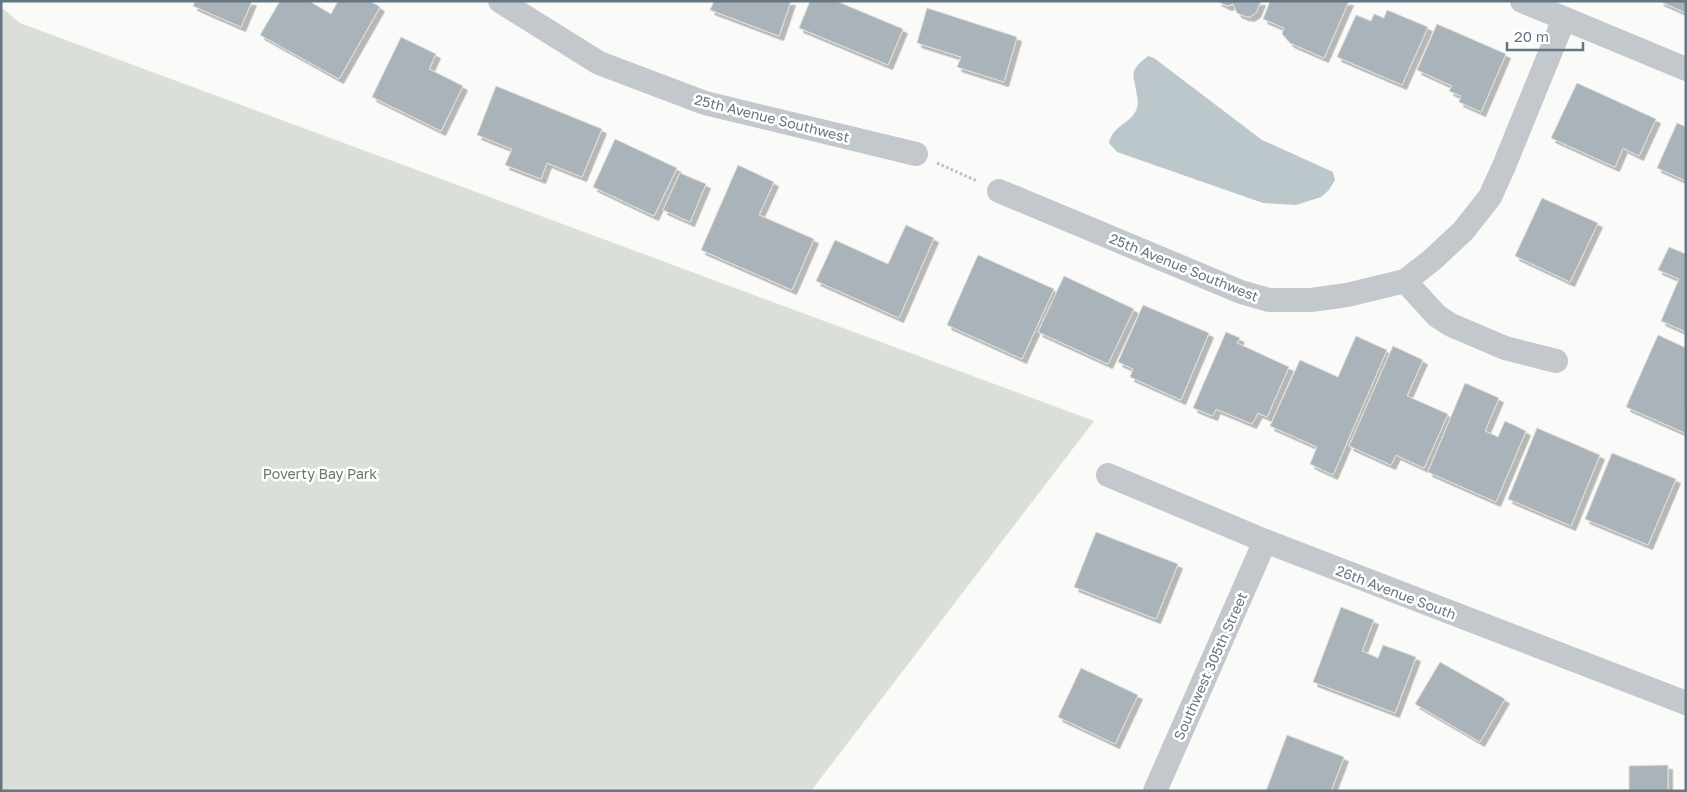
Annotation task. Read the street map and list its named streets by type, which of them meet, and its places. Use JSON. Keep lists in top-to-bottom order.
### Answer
{
  "streets": {
    "street": ["25th Avenue Southwest", "26th Avenue South", "Southwest 305th Street"]
  },
  "crossings": [
    ["26th Avenue South", "Southwest 305th Street"]
  ],
  "parks": ["Poverty Bay Park"],
  "scale_bar": "20 m"
}
